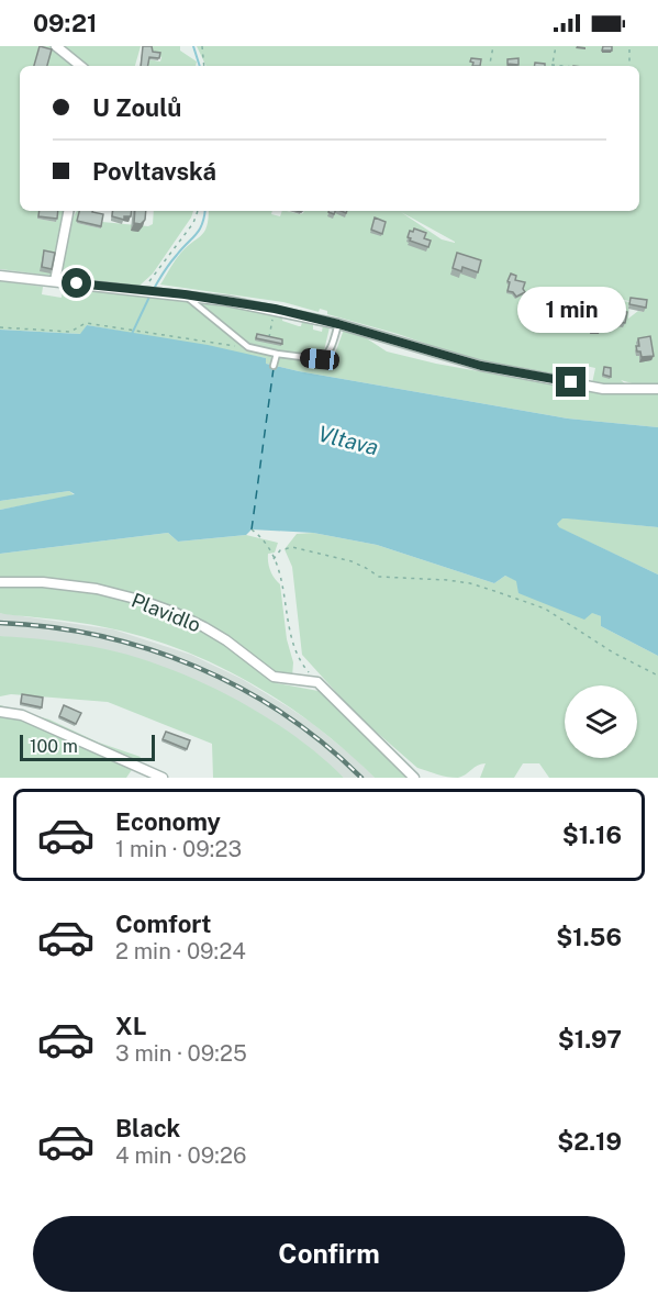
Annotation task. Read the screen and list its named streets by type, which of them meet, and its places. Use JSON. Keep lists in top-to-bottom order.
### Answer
{
  "streets": {
    "street": ["Plavidlo"]
  },
  "water": ["Vltava"],
  "scale_bar": "100 m",
  "page": {
    "status": "09:21",
    "banner": ["U Zoulů", "Povltavská"],
    "bubble": "1 min",
    "scale": "100 m",
    "list": [
      {
        "name": "Economy",
        "note": "1 min · 09:23",
        "value": "$1.16"
      },
      {
        "name": "Comfort",
        "note": "2 min · 09:24",
        "value": "$1.56"
      },
      {
        "name": "XL",
        "note": "3 min · 09:25",
        "value": "$1.97"
      },
      {
        "name": "Black",
        "note": "4 min · 09:26",
        "value": "$2.19"
      }
    ],
    "buttons": "Confirm"
  }
}
